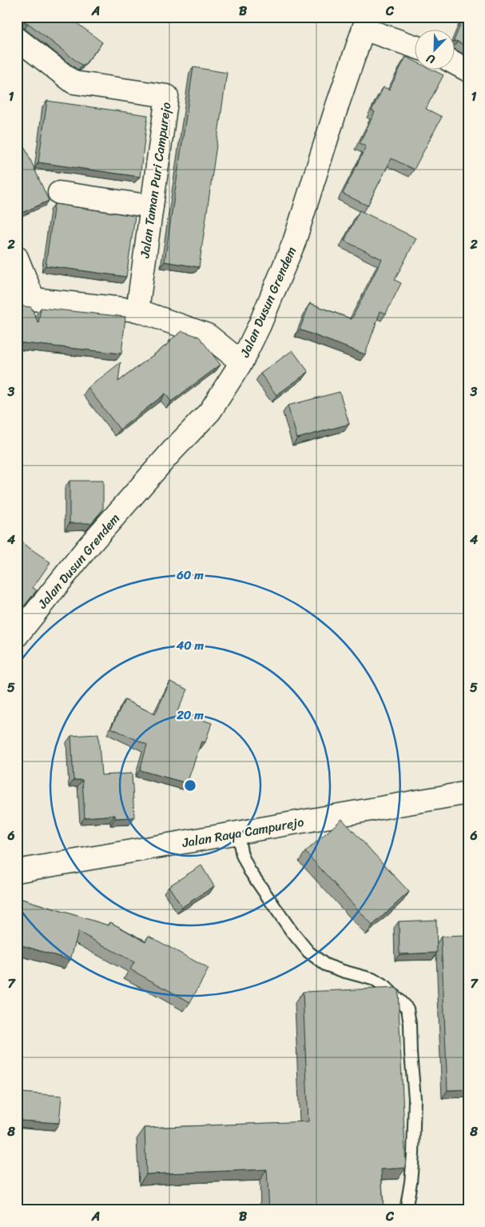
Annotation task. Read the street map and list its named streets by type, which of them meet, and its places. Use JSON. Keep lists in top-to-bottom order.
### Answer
{
  "streets": {
    "street": ["Jalan Taman Puri Campurejo", "Jalan Dusun Grendem", "Jalan Raya Campurejo"]
  },
  "north": "bottom left",
  "grid": {
    "columns": ["A", "B", "C"],
    "rows": [
      "1",
      "2",
      "3",
      "4",
      "5",
      "6",
      "7",
      "8"
    ]
  },
  "rings": ["60 m", "40 m", "20 m"]
}
